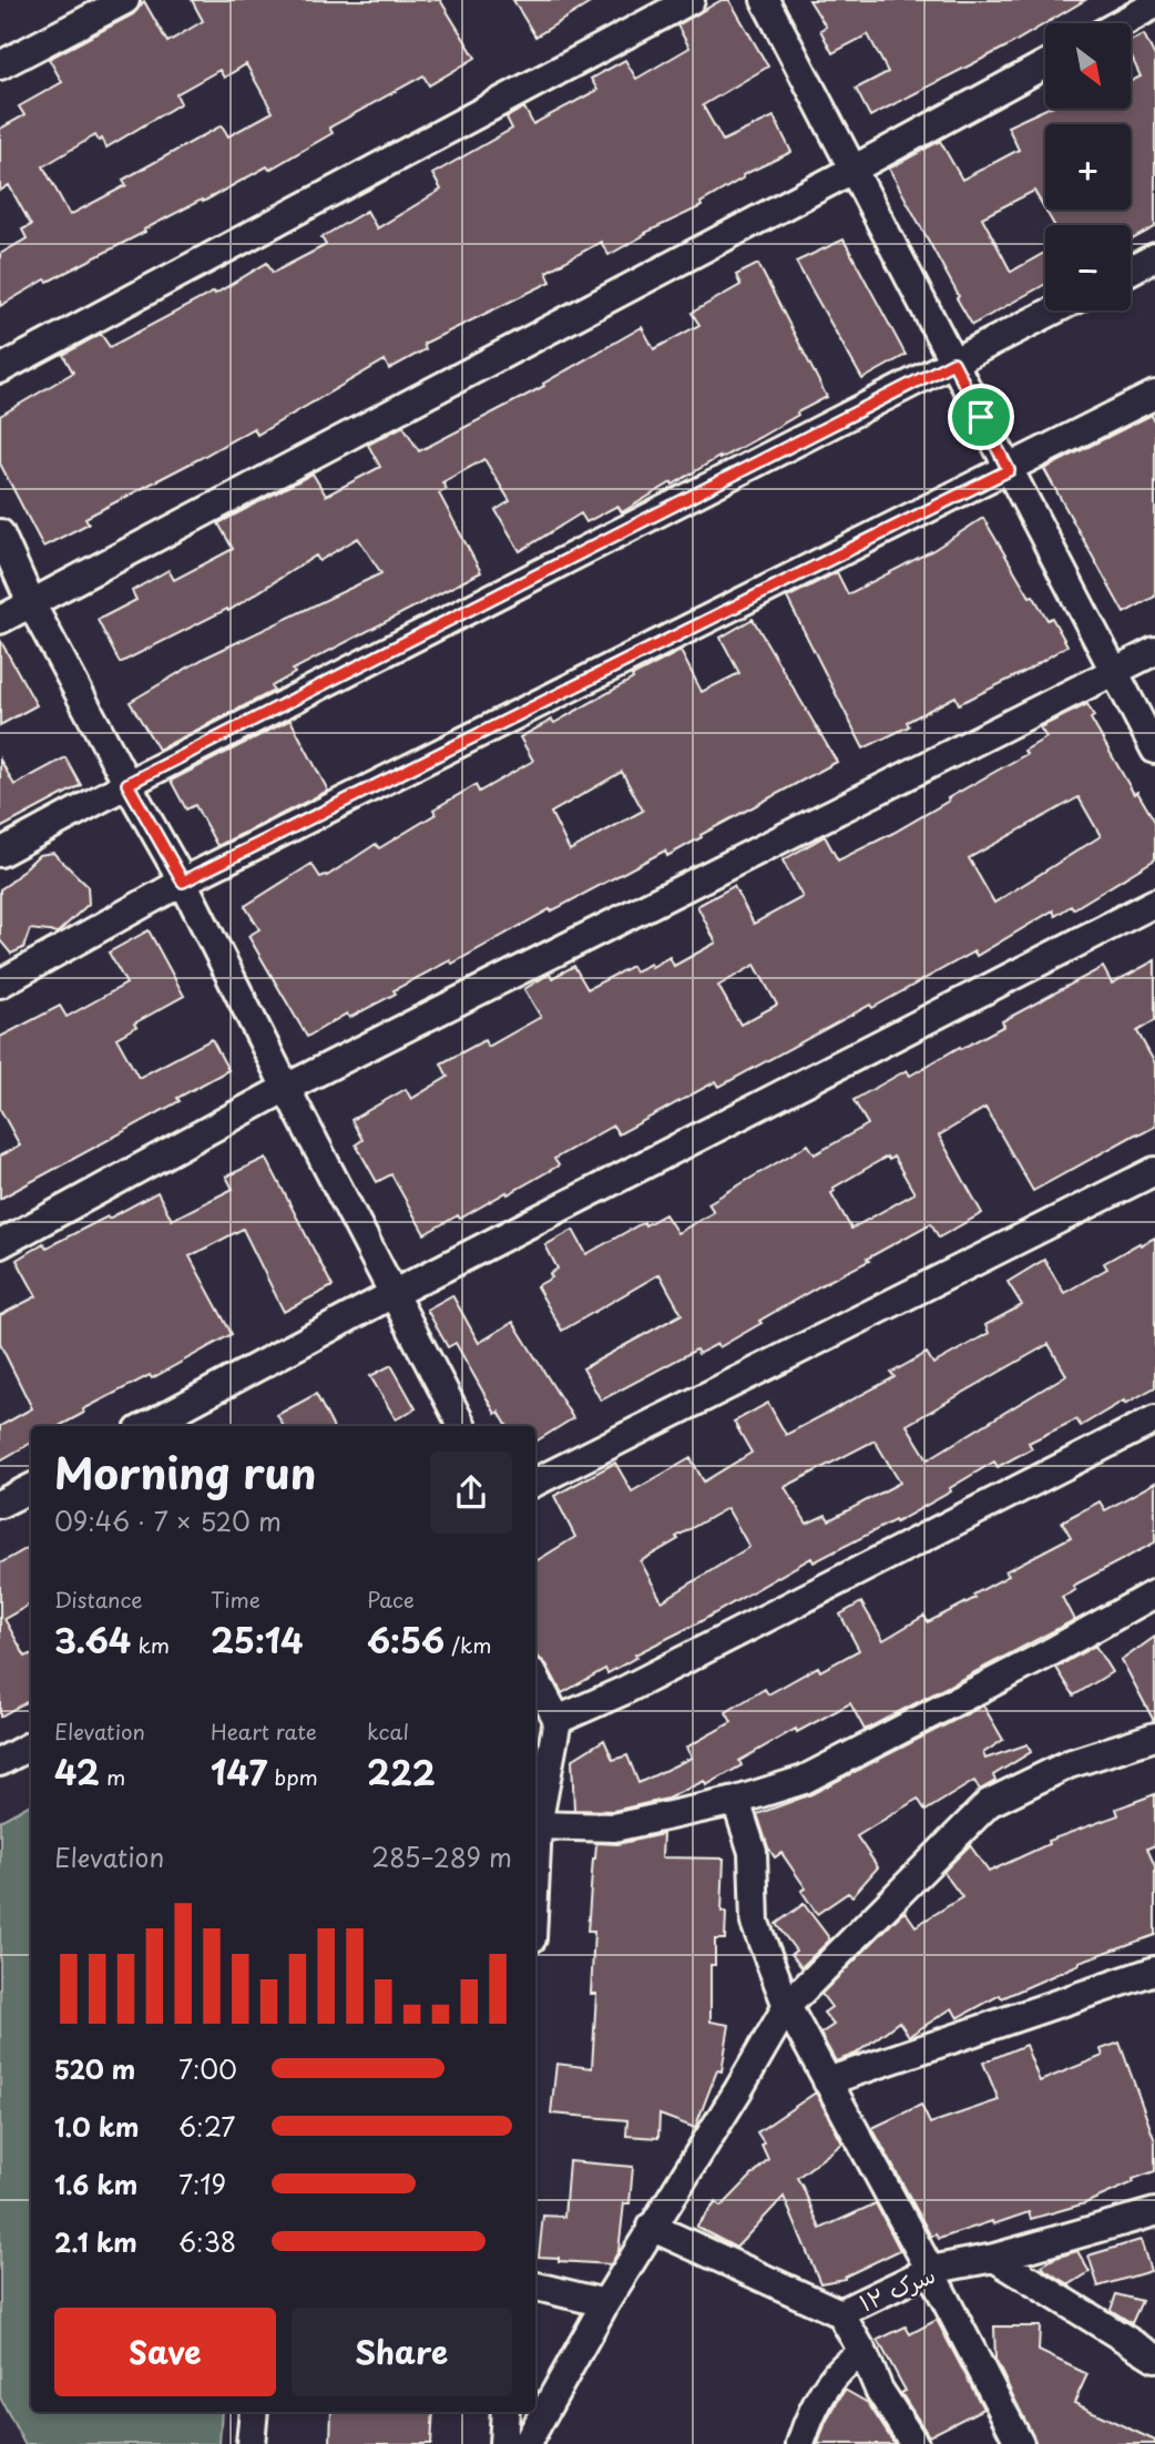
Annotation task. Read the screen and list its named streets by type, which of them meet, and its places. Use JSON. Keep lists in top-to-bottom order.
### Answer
{
  "streets": {
    "street": ["سرک ۱۲"]
  },
  "north": "bottom right",
  "page": {
    "map_buttons": ["+", "−"],
    "heading": ["Morning run", "09:46 · 7 × 520 m"],
    "stats": [
      ["Distance", "3.64 km"],
      ["Time", "25:14"],
      ["Pace", "6:56 /km"],
      ["Elevation", "42 m"],
      ["Heart rate", "147 bpm"],
      ["kcal", "222"]
    ],
    "chart": ["Elevation", "285–289 m"],
    "list": [
      {
        "name": "520 m",
        "note": "7:00"
      },
      {
        "name": "1.0 km",
        "note": "6:27"
      },
      {
        "name": "1.6 km",
        "note": "7:19"
      },
      {
        "name": "2.1 km",
        "note": "6:38"
      }
    ],
    "buttons": ["Save", "Share"]
  }
}
